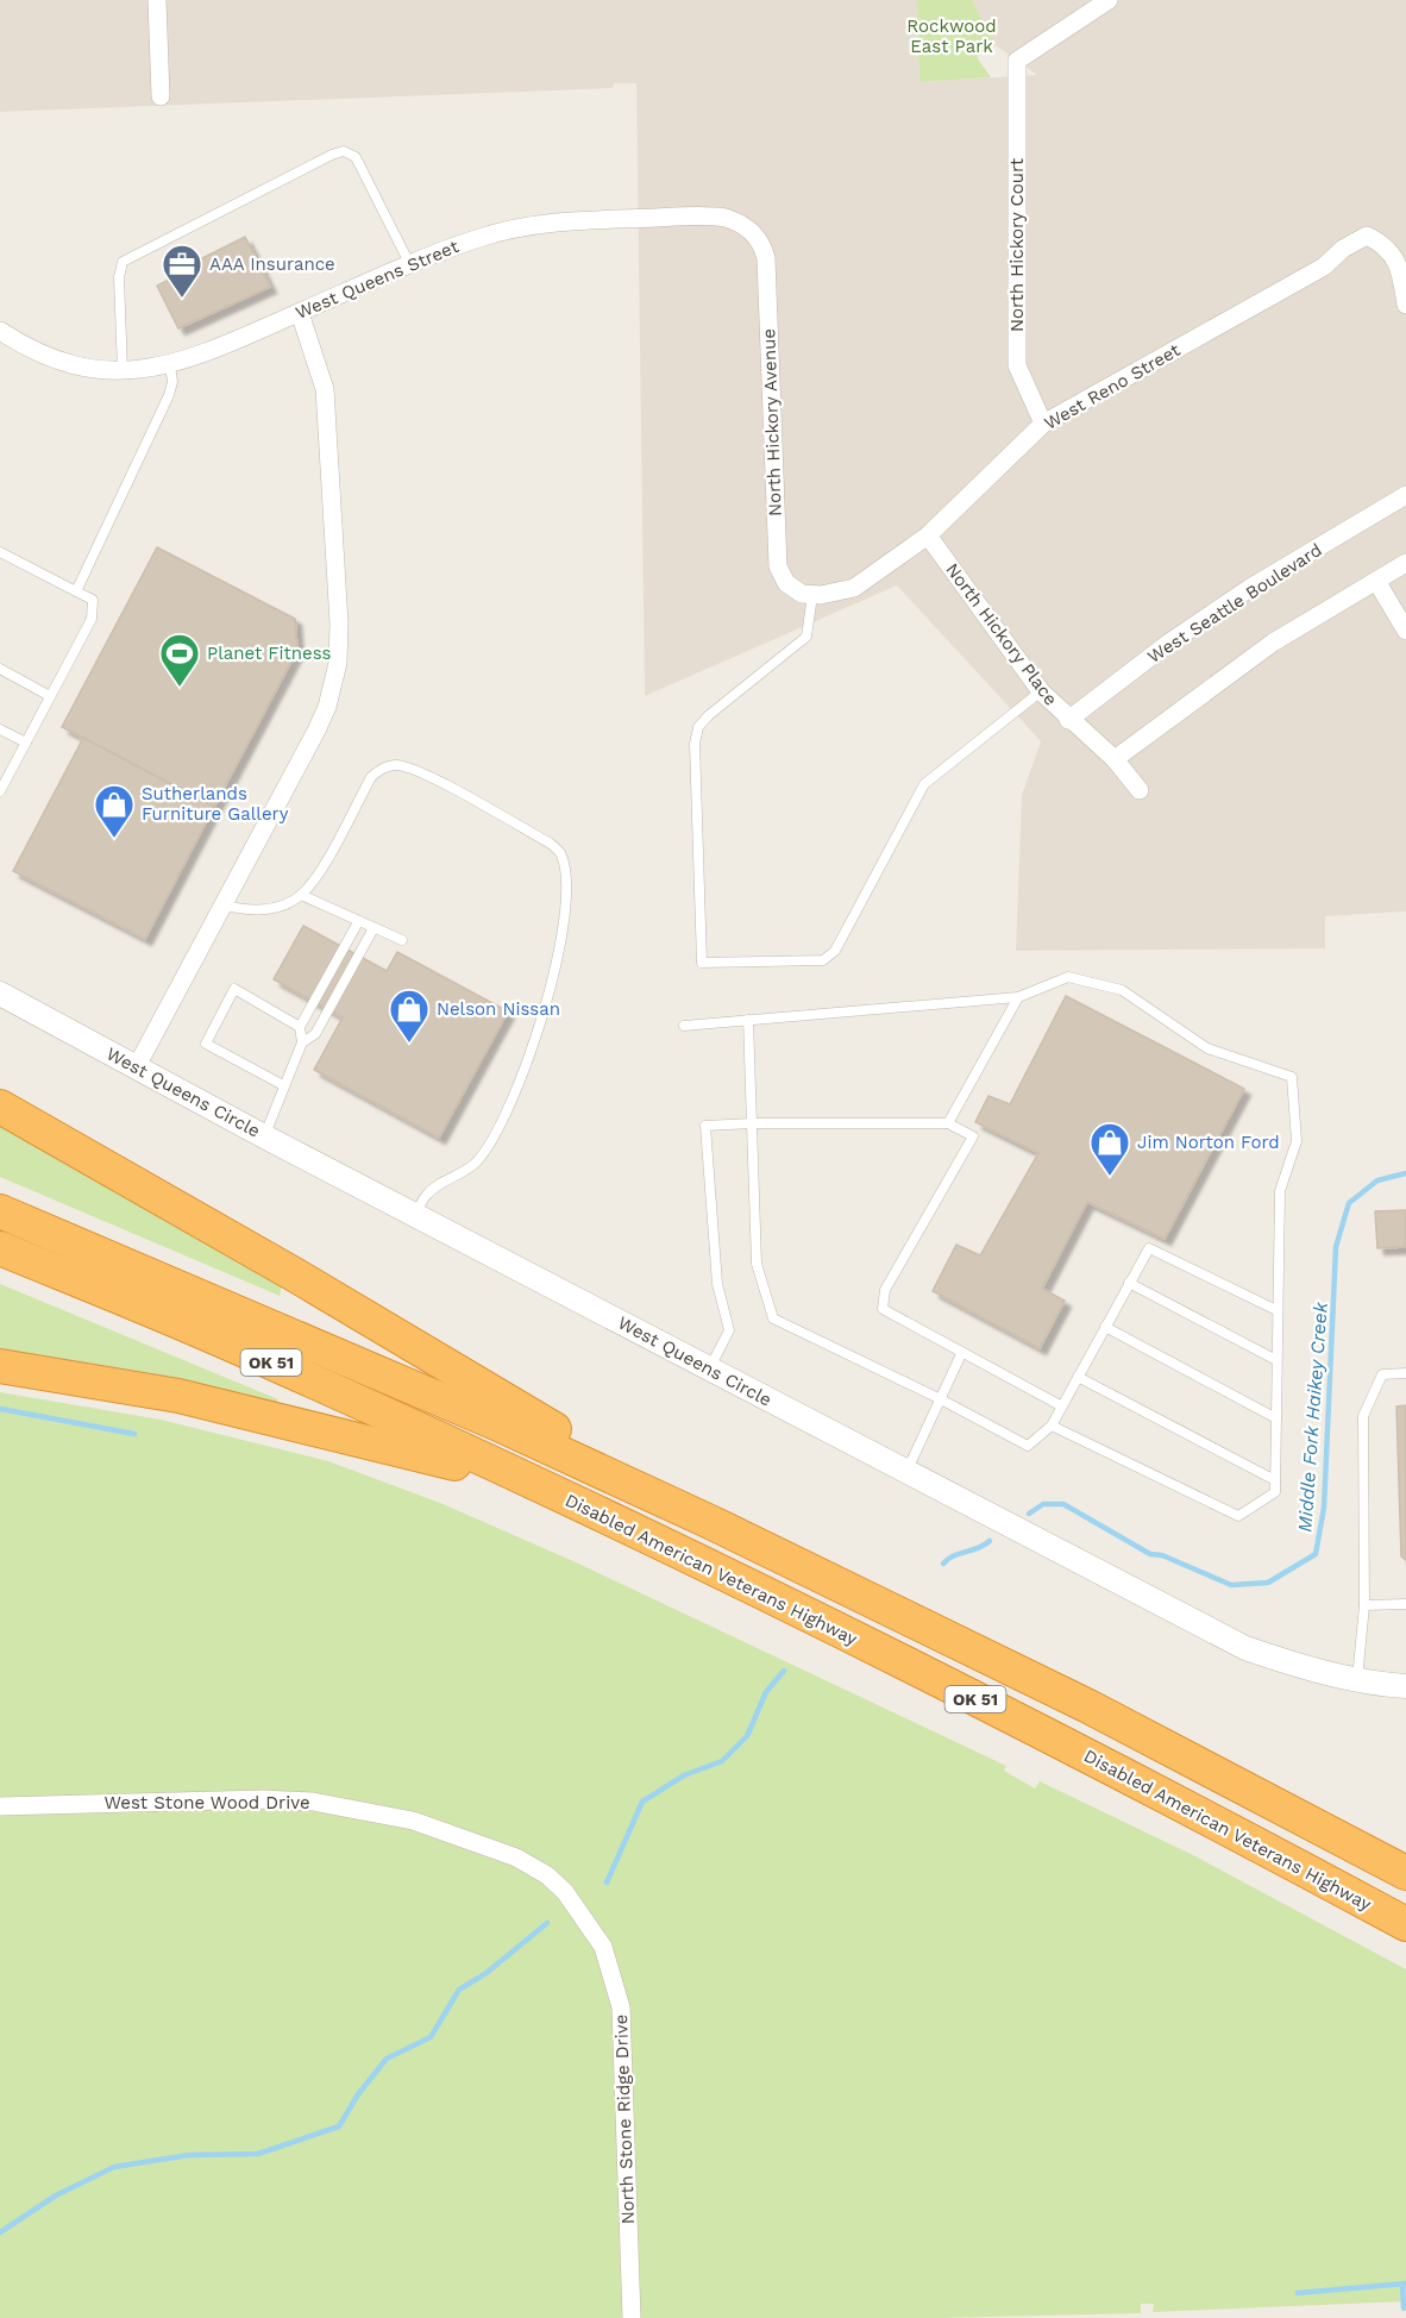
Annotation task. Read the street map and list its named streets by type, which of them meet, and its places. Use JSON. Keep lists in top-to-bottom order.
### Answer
{
  "streets": {
    "highway": ["OK 51", "Disabled American Veterans Highway"],
    "street": [
      "North Hickory Court",
      "West Queens Street",
      "West Reno Street",
      "North Hickory Avenue",
      "West Seattle Boulevard",
      "North Hickory Place",
      "West Queens Circle",
      "West Stone Wood Drive",
      "North Stone Ridge Drive"
    ]
  },
  "crossings": [
    ["North Hickory Court", "West Reno Street"],
    ["West Queens Street", "North Hickory Avenue"],
    ["West Reno Street", "North Hickory Avenue"],
    ["West Reno Street", "North Hickory Place"],
    ["West Seattle Boulevard", "North Hickory Place"],
    ["West Stone Wood Drive", "North Stone Ridge Drive"]
  ],
  "water": ["Middle Fork Haikey Creek"],
  "parks": ["Rockwood East Park"],
  "places": {
    "office": ["AAA Insurance"],
    "sports": ["Planet Fitness"],
    "shop": ["Sutherlands Furniture Gallery", "Nelson Nissan", "Jim Norton Ford"]
  }
}
